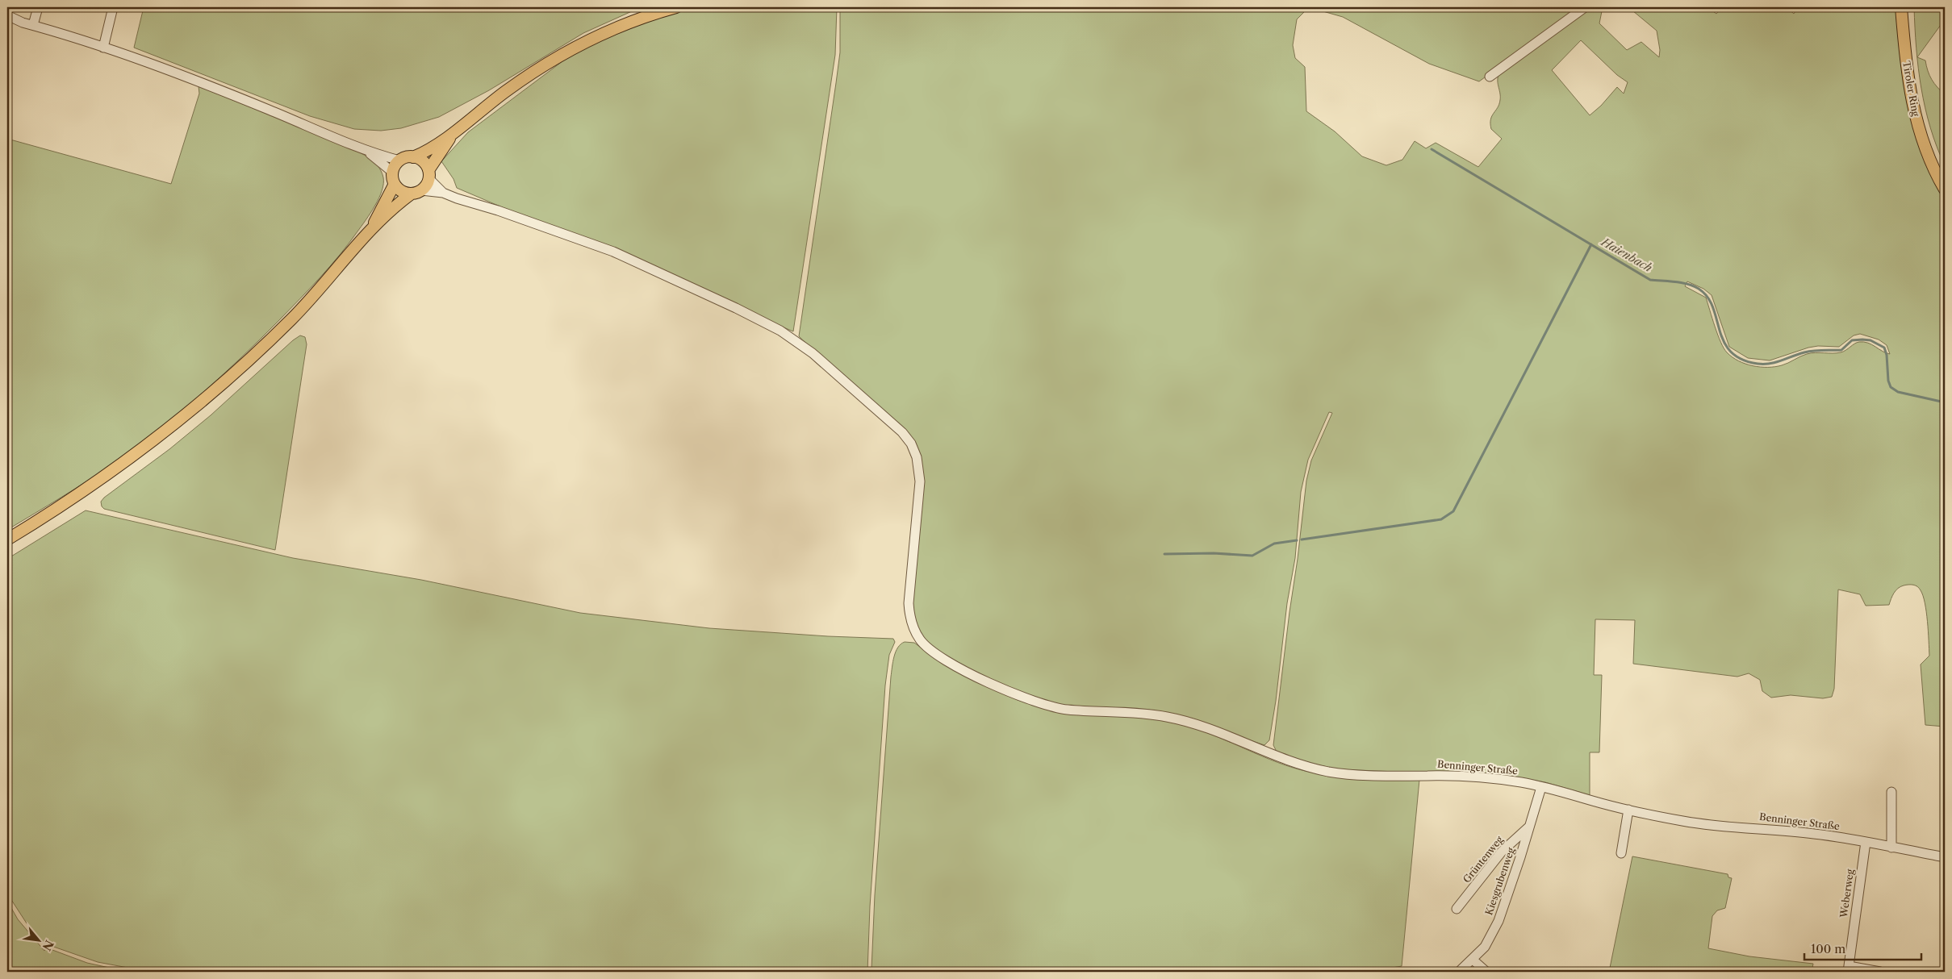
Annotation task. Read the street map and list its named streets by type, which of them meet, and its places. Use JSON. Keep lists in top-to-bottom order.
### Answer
{
  "streets": {
    "main road": ["Tiroler Ring"],
    "street": [
      "Benninger Straße",
      "Grüntenweg",
      "Kiesgrubenweg",
      "Weberweg"
    ]
  },
  "crossings": [
    ["Benninger Straße", "Kiesgrubenweg"],
    ["Benninger Straße", "Weberweg"],
    ["Grüntenweg", "Kiesgrubenweg"]
  ],
  "water": ["Haienbach"],
  "scale_bar": "100 m",
  "north": "bottom right"
}
